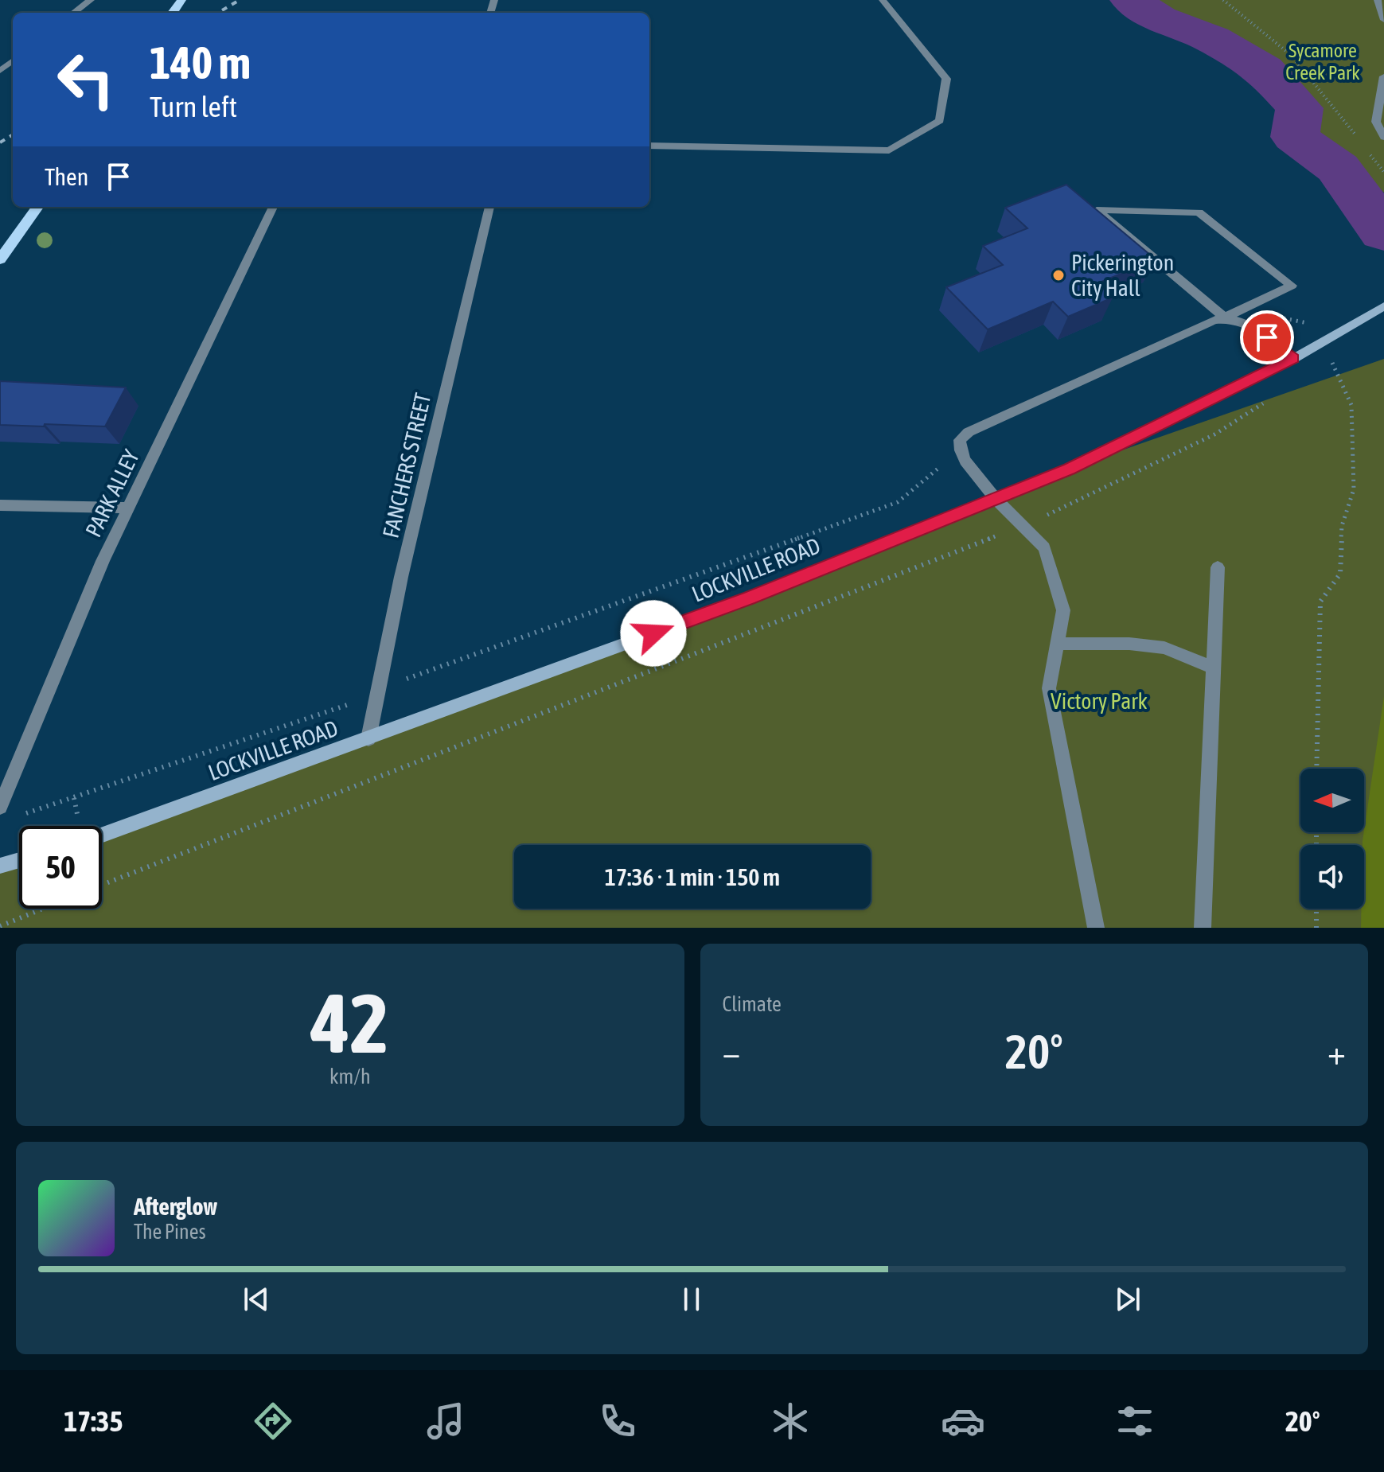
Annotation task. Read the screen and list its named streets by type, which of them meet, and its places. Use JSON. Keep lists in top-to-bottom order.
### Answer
{
  "streets": {
    "main road": ["LOCKVILLE ROAD"],
    "street": ["FANCHERS STREET", "PARK ALLEY"]
  },
  "crossings": [
    ["FANCHERS STREET", "LOCKVILLE ROAD"]
  ],
  "parks": ["Sycamore Creek Park", "Victory Park"],
  "places": ["Pickerington City Hall"],
  "north": "left",
  "page": {
    "turn": ["140 m", "Turn left"],
    "then": "Then",
    "limit": "50",
    "trip": "17:36 · 1 min · 150 m",
    "tile": [
      ["42", "km/h"],
      "Climate"
    ],
    "heat": ["−", "20°", "+"],
    "song": ["Afterglow", "The Pines"],
    "tabs": ["17:35", "20°"]
  }
}
